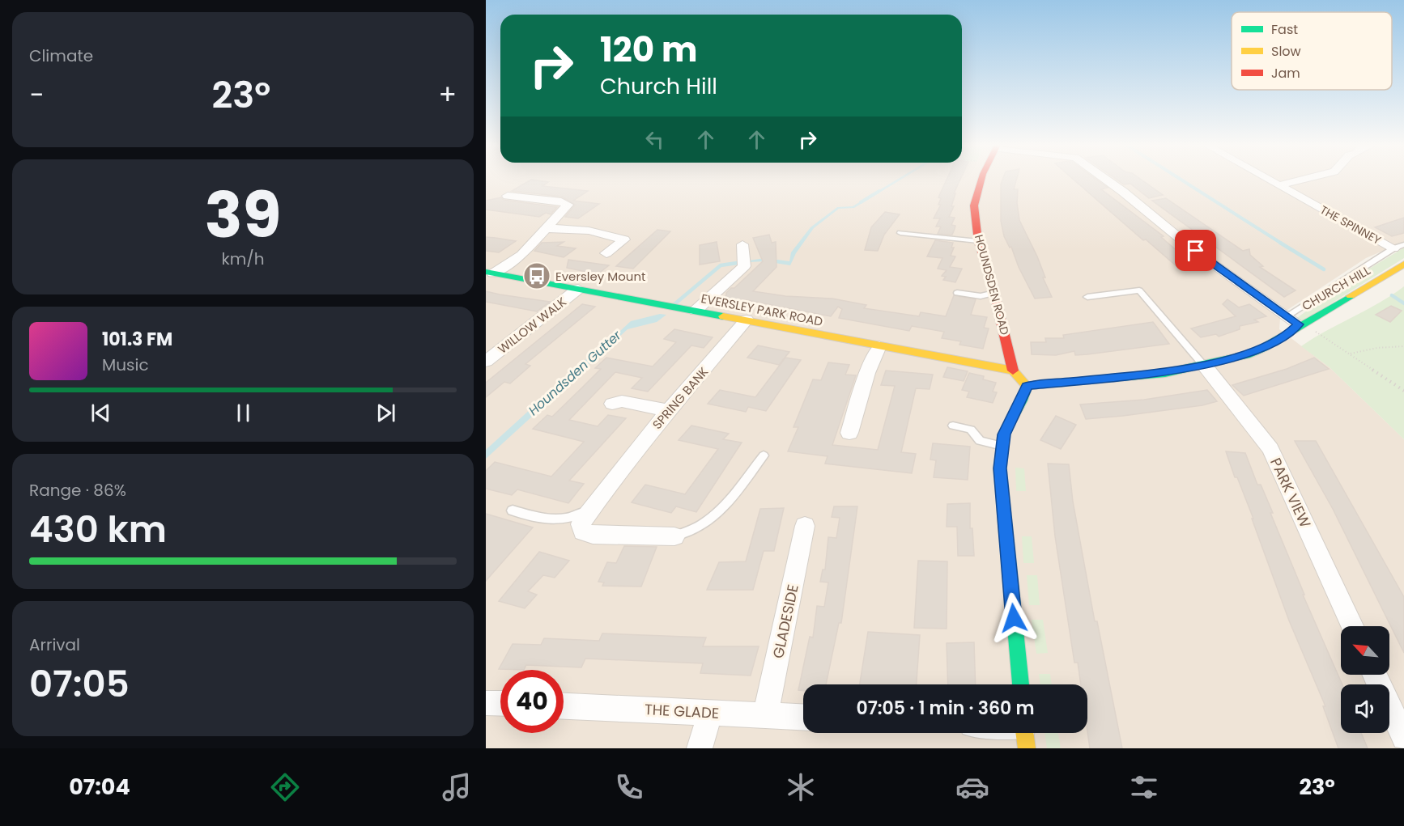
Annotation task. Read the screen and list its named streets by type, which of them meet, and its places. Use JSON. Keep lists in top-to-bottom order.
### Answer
{
  "streets": {
    "street": [
      "THE SPINNEY",
      "HOUNDSDEN ROAD",
      "CHURCH HILL",
      "EVERSLEY PARK ROAD",
      "WILLOW WALK",
      "SPRING BANK",
      "PARK VIEW",
      "GLADESIDE",
      "THE GLADE"
    ]
  },
  "crossings": [
    ["HOUNDSDEN ROAD", "EVERSLEY PARK ROAD"],
    ["CHURCH HILL", "PARK VIEW"],
    ["EVERSLEY PARK ROAD", "WILLOW WALK"],
    ["EVERSLEY PARK ROAD", "SPRING BANK"],
    ["GLADESIDE", "THE GLADE"]
  ],
  "water": ["Houndsden Gutter"],
  "places": {
    "bus stop": ["Eversley Mount"]
  },
  "legend": ["Fast", "Slow", "Jam"],
  "north": "top left",
  "page": {
    "tile": [
      "Climate",
      ["39", "km/h"],
      ["Range · 86%", "430 km"],
      ["Arrival", "07:05"]
    ],
    "turn": ["120 m", "Church Hill"],
    "heat": ["−", "23°", "+"],
    "song": ["101.3 FM", "Music"],
    "limit": "40",
    "trip": "07:05 · 1 min · 360 m",
    "tabs": ["07:04", "23°"]
  }
}
